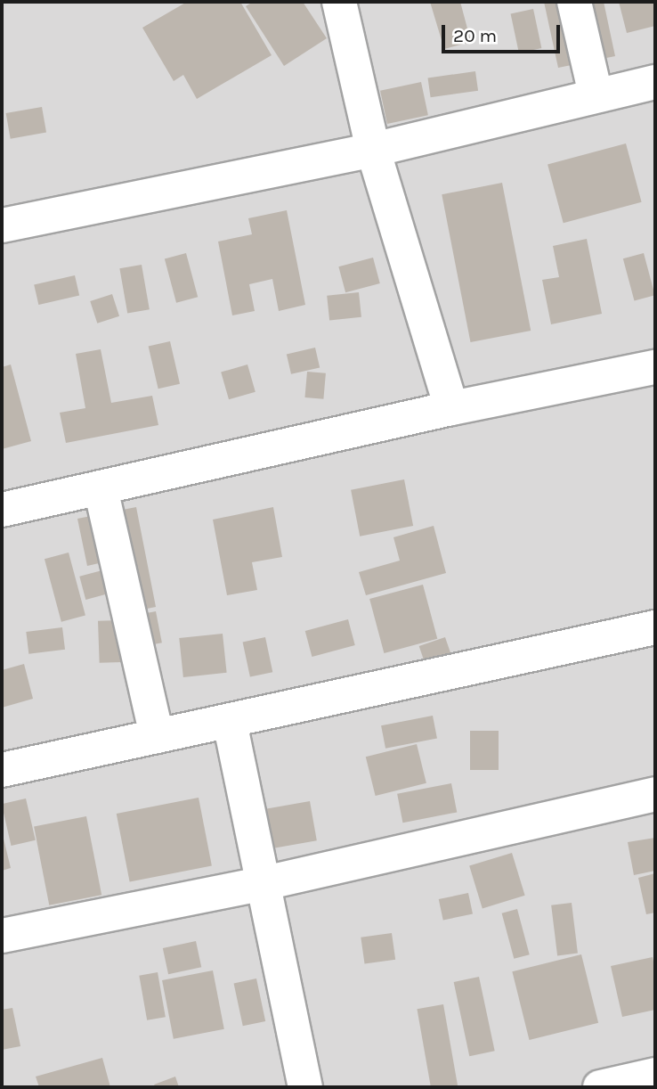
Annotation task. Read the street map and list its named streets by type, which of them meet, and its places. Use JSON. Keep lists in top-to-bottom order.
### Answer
{
  "scale_bar": "20 m"
}
